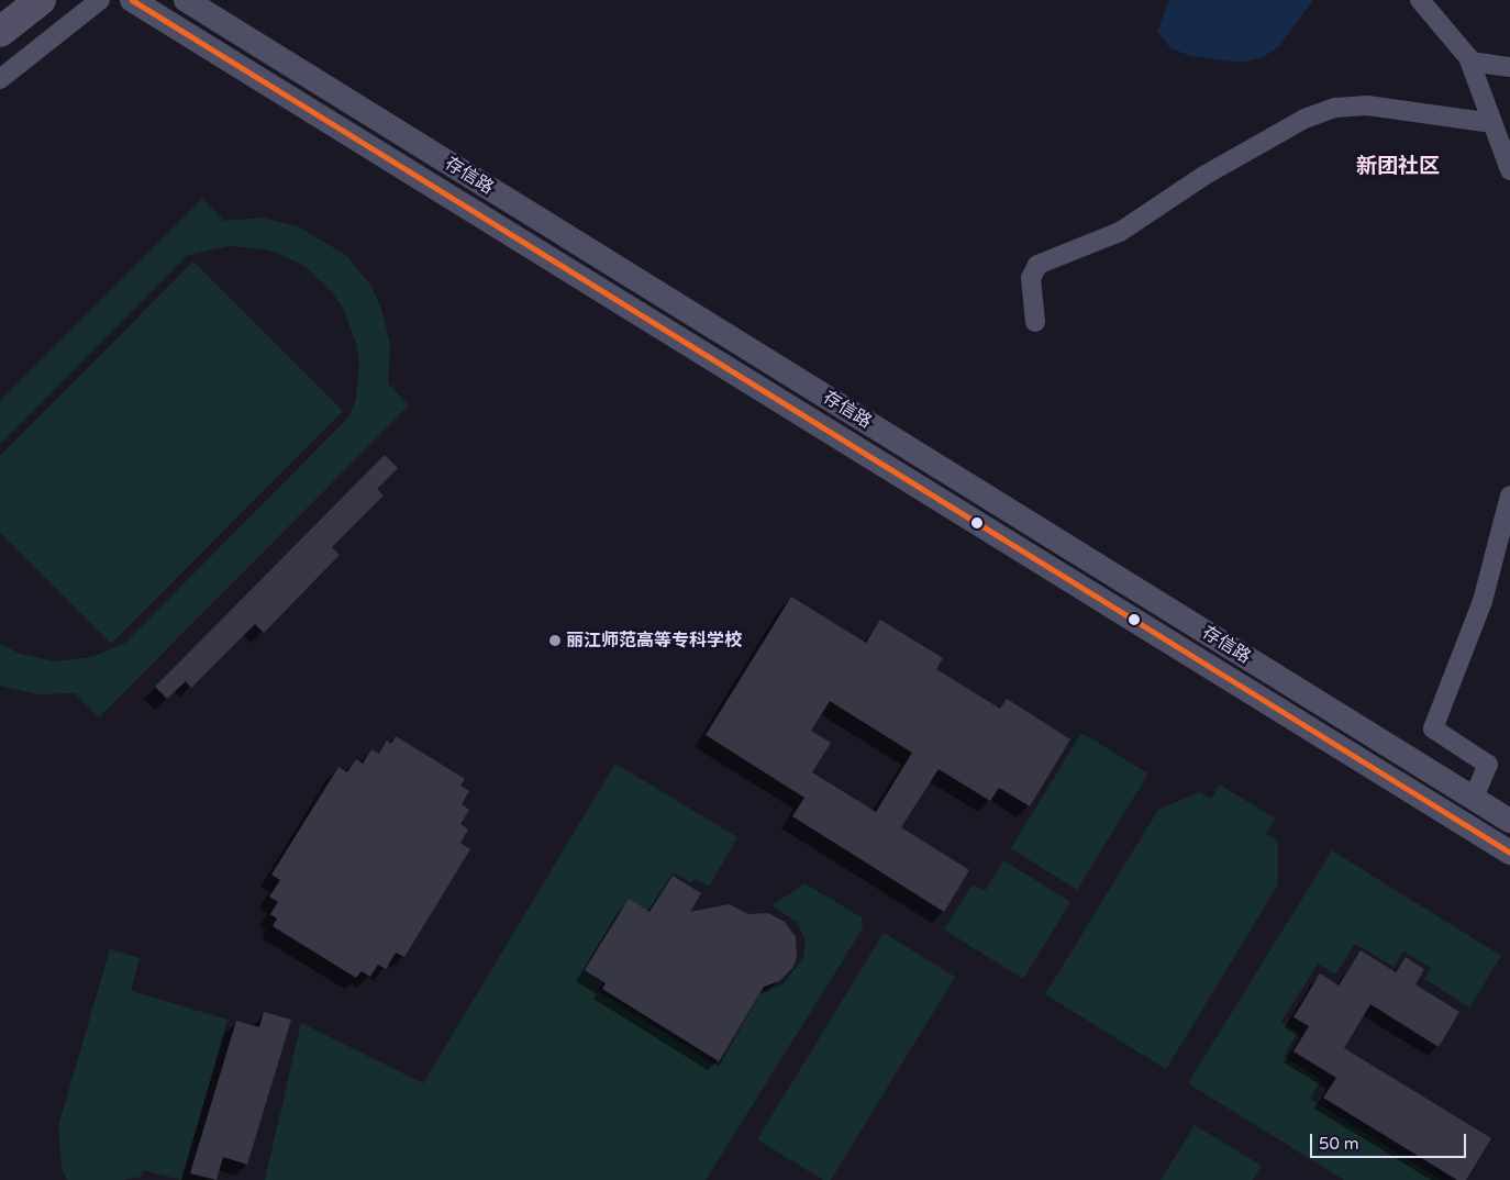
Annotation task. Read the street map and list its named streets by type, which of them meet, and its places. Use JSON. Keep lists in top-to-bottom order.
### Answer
{
  "streets": {
    "street": ["存信路"]
  },
  "districts": ["新团社区"],
  "places": ["丽江师范高等专科学校"],
  "scale_bar": "50 m"
}
